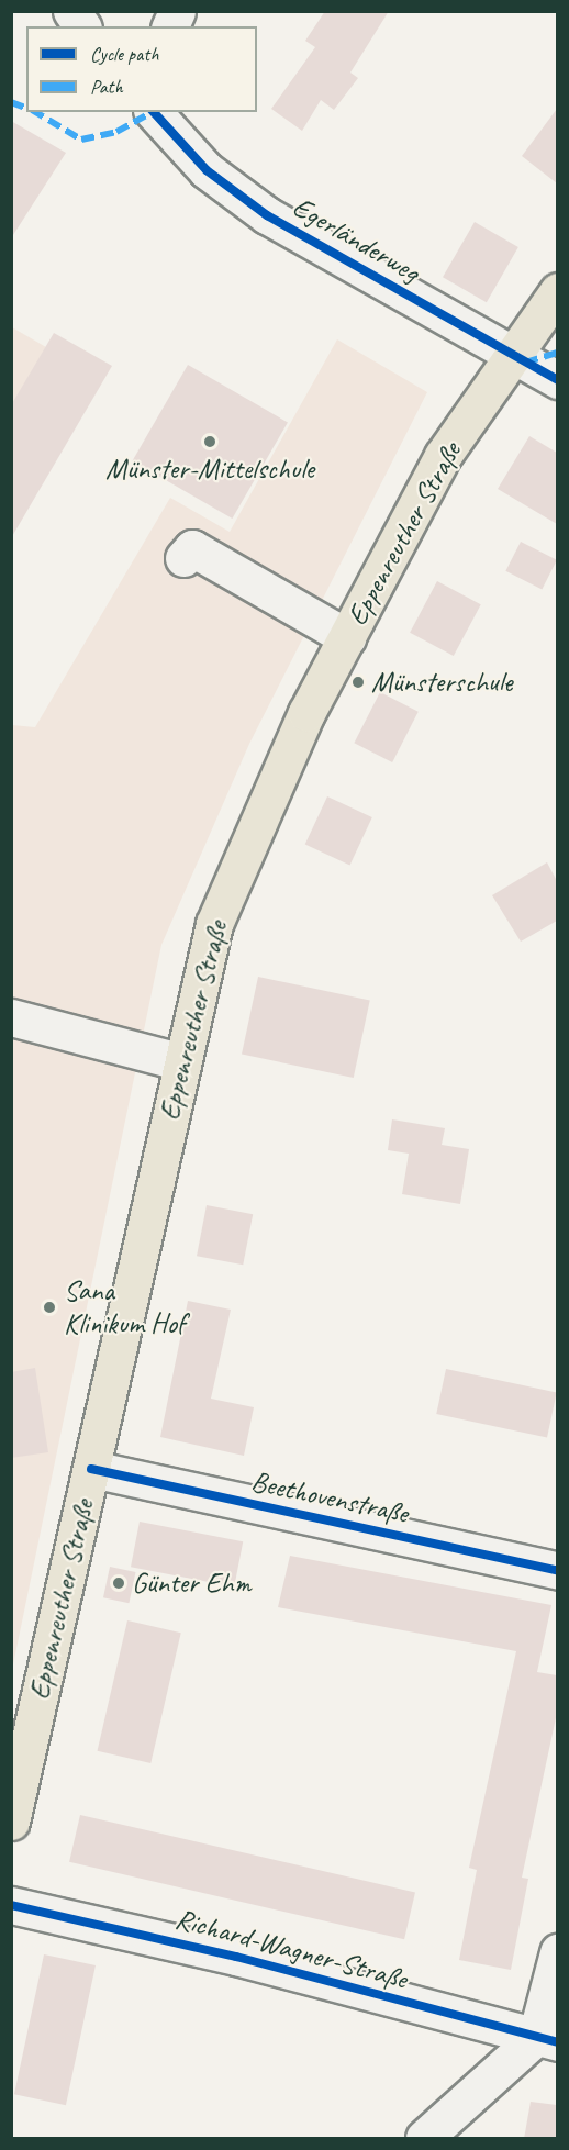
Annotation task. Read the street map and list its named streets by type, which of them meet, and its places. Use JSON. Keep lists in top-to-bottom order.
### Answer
{
  "streets": {
    "main road": ["Eppenreuther Straße"],
    "street": ["Egerländerweg", "Beethovenstraße", "Richard-Wagner-Straße"]
  },
  "crossings": [
    ["Egerländerweg", "Eppenreuther Straße"],
    ["Eppenreuther Straße", "Beethovenstraße"]
  ],
  "places": [
    "Münster-Mittelschule",
    "Münsterschule",
    "Sana Klinikum Hof",
    "Günter Ehm"
  ],
  "legend": ["Cycle path", "Path"]
}
